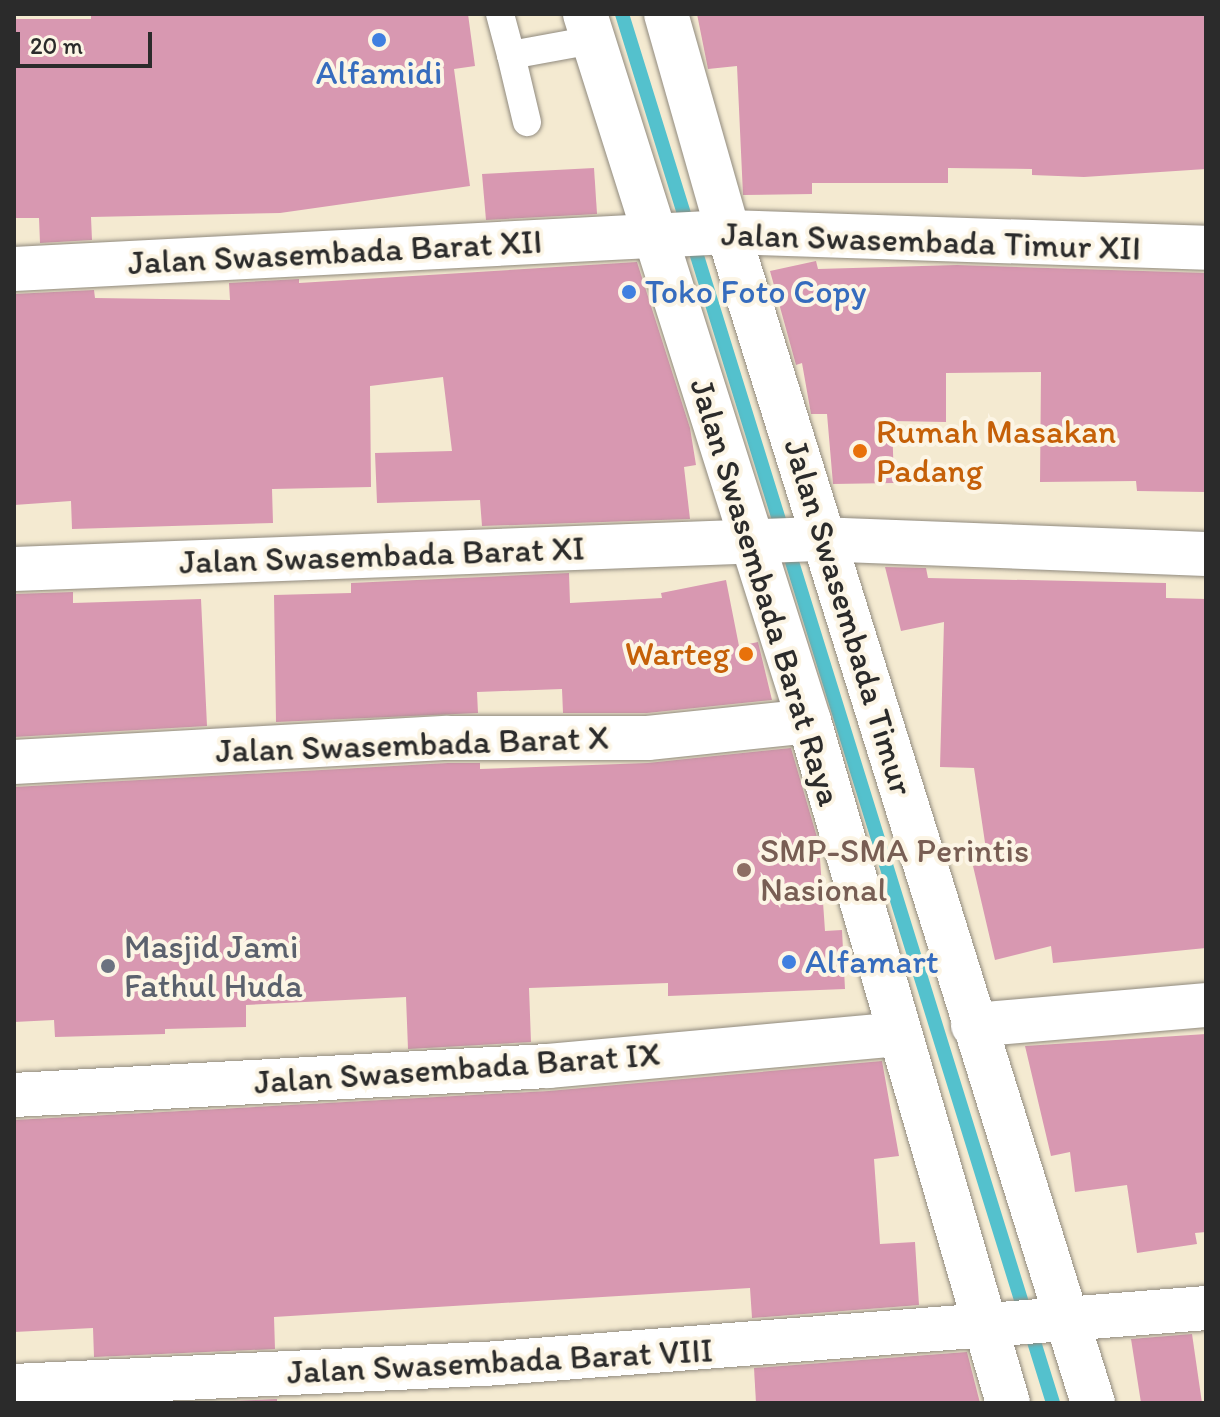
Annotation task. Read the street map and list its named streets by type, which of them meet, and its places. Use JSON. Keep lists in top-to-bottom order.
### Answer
{
  "streets": {
    "street": [
      "Jalan Swasembada Timur XII",
      "Jalan Swasembada Barat XII",
      "Jalan Swasembada Barat XI",
      "Jalan Swasembada Barat Raya",
      "Jalan Swasembada Timur",
      "Jalan Swasembada Barat X",
      "Jalan Swasembada Barat IX",
      "Jalan Swasembada Barat VIII"
    ]
  },
  "crossings": [
    ["Jalan Swasembada Timur XII", "Jalan Swasembada Barat XII"],
    ["Jalan Swasembada Timur XII", "Jalan Swasembada Barat Raya"],
    ["Jalan Swasembada Timur XII", "Jalan Swasembada Timur"],
    ["Jalan Swasembada Barat XII", "Jalan Swasembada Barat Raya"],
    ["Jalan Swasembada Barat XI", "Jalan Swasembada Barat Raya"],
    ["Jalan Swasembada Barat XI", "Jalan Swasembada Timur"],
    ["Jalan Swasembada Barat Raya", "Jalan Swasembada Barat X"],
    ["Jalan Swasembada Barat Raya", "Jalan Swasembada Barat IX"],
    ["Jalan Swasembada Barat Raya", "Jalan Swasembada Barat VIII"],
    ["Jalan Swasembada Timur", "Jalan Swasembada Barat VIII"]
  ],
  "places": [
    "Alfamidi",
    "Toko Foto Copy",
    "Rumah Masakan Padang",
    "Warteg",
    "SMP-SMA Perintis Nasional",
    "Alfamart",
    "Masjid Jami Fathul Huda"
  ],
  "scale_bar": "20 m"
}
